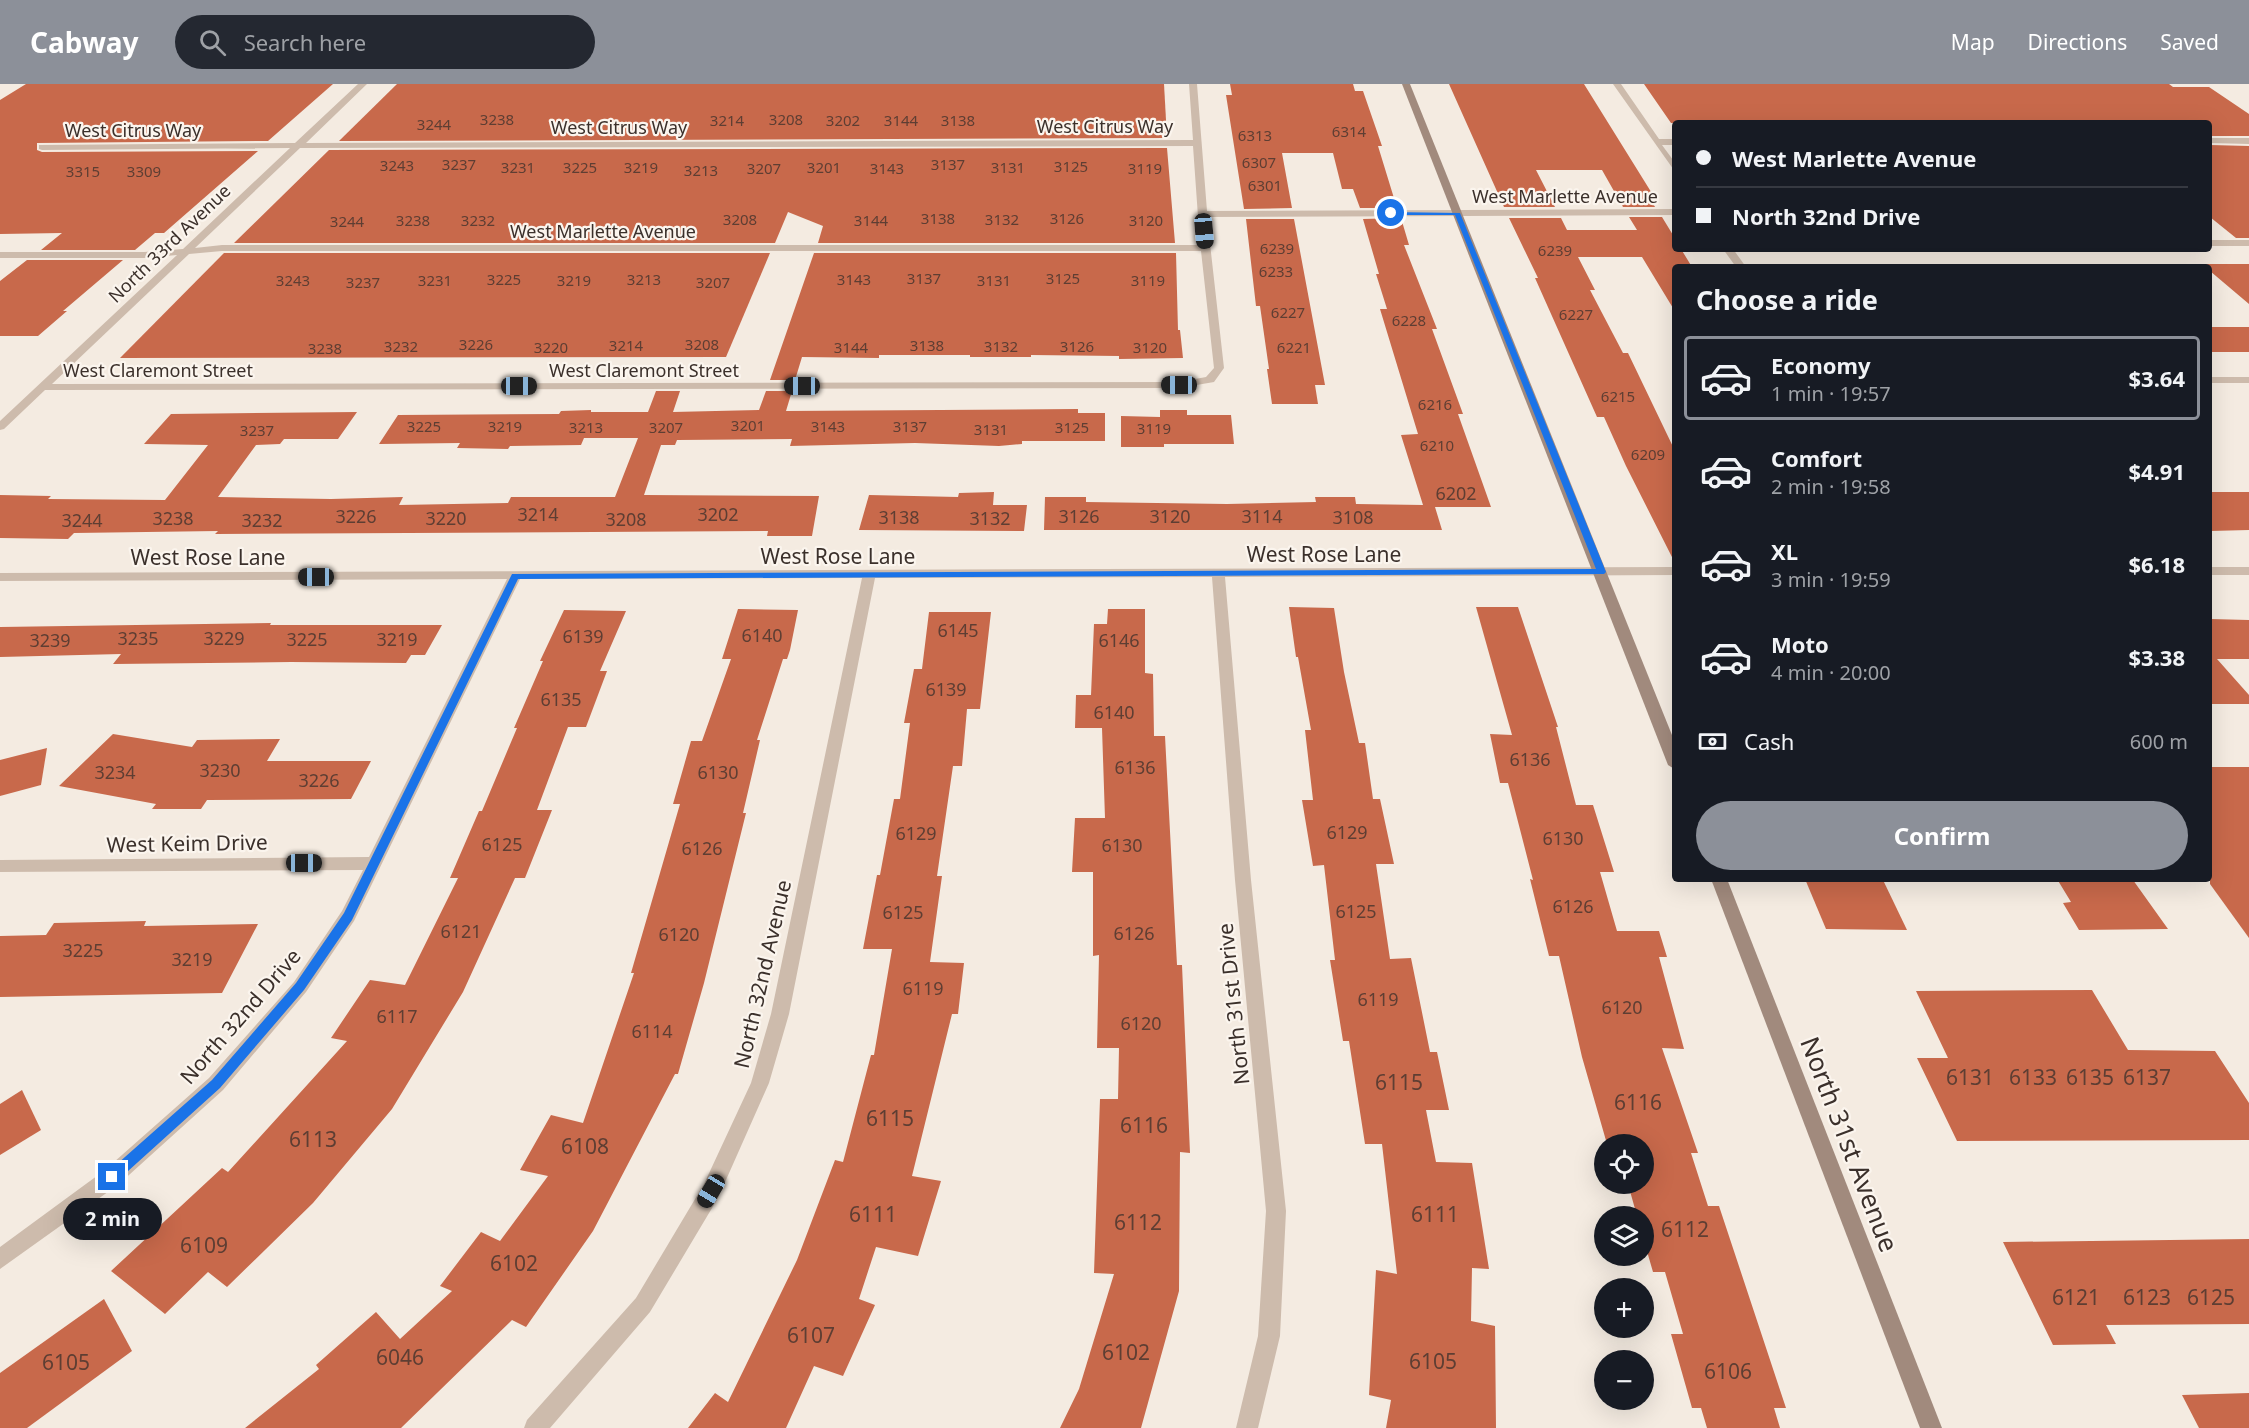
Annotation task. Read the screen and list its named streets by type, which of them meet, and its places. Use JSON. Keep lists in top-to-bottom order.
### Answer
{
  "streets": {
    "street": [
      "West Citrus Way",
      "West Marlette Avenue",
      "North 33rd Avenue",
      "West Claremont Street",
      "West Rose Lane",
      "West Keim Drive",
      "North 32nd Avenue",
      "North 31st Drive",
      "North 32nd Drive",
      "North 31st Avenue"
    ]
  },
  "crossings": [
    ["West Citrus Way", "North 33rd Avenue"],
    ["West Marlette Avenue", "North 33rd Avenue"],
    ["West Marlette Avenue", "West Claremont Street"],
    ["North 33rd Avenue", "West Claremont Street"],
    ["West Rose Lane", "North 32nd Avenue"],
    ["West Rose Lane", "North 31st Drive"],
    ["West Rose Lane", "North 32nd Drive"],
    ["West Keim Drive", "North 32nd Drive"]
  ],
  "house_numbers": [
    "3238",
    "3208",
    "3214",
    "3202",
    "3144",
    "3138",
    "3244",
    "6314",
    "6313",
    "6307",
    "3237",
    "3137",
    "3243",
    "3125",
    "3231",
    "3225",
    "3219",
    "3201",
    "3131",
    "3207",
    "3143",
    "3119",
    "3213",
    "3315",
    "3309",
    "6301",
    "3138",
    "3126",
    "3208",
    "3132",
    "3238",
    "3232",
    "3144",
    "3120",
    "3244",
    "6239",
    "6239",
    "6233",
    "3137",
    "3125",
    "3225",
    "3213",
    "3143",
    "3243",
    "3231",
    "3219",
    "3131",
    "3119",
    "3237",
    "3207",
    "6227",
    "6227",
    "6228",
    "3226",
    "3208",
    "3214",
    "3138",
    "3232",
    "3132",
    "3126",
    "3220",
    "3144",
    "3120",
    "6221",
    "3238",
    "6215",
    "6216",
    "3201",
    "3225",
    "3219",
    "3143",
    "3137",
    "3213",
    "3207",
    "3125",
    "3119",
    "3131",
    "3237",
    "6210",
    "6209",
    "6202",
    "3214",
    "3202",
    "3226",
    "3126",
    "3120",
    "3114",
    "3138",
    "3108",
    "3238",
    "3220",
    "3132",
    "3208",
    "3244",
    "3232",
    "6145",
    "6140",
    "6139",
    "3235",
    "3229",
    "3225",
    "3219",
    "3239",
    "6146",
    "6139",
    "6135",
    "6140",
    "6136",
    "6136",
    "3230",
    "3234",
    "6130",
    "3226",
    "6129",
    "6129",
    "6130",
    "6125",
    "6130",
    "6126",
    "6126",
    "6125",
    "6125",
    "6121",
    "6126",
    "6120",
    "3225",
    "3219",
    "6119",
    "6119",
    "6120",
    "6117",
    "6120",
    "6114",
    "6131",
    "6133",
    "6135",
    "6137",
    "6115",
    "6116",
    "6115",
    "6116",
    "6113",
    "6108",
    "6111",
    "6111",
    "6112",
    "6112",
    "6109",
    "6102",
    "6121",
    "6123",
    "6125",
    "6107",
    "6102",
    "6046",
    "6105",
    "6105",
    "6106"
  ],
  "page": {
    "header": "Cabway",
    "search": "Search here",
    "nav": ["Map", "Directions", "Saved"],
    "banner": ["West Marlette Avenue", "North 32nd Drive"],
    "heading": "Choose a ride",
    "list": [
      {
        "name": "Economy",
        "note": "1 min · 19:57",
        "value": "$3.64"
      },
      {
        "name": "Comfort",
        "note": "2 min · 19:58",
        "value": "$4.91"
      },
      {
        "name": "XL",
        "note": "3 min · 19:59",
        "value": "$6.18"
      },
      {
        "name": "Moto",
        "note": "4 min · 20:00",
        "value": "$3.38"
      }
    ],
    "pay": ["Cash", "600 m"],
    "buttons": "Confirm",
    "map_buttons": ["+", "−"],
    "bubble": "2 min"
  }
}
